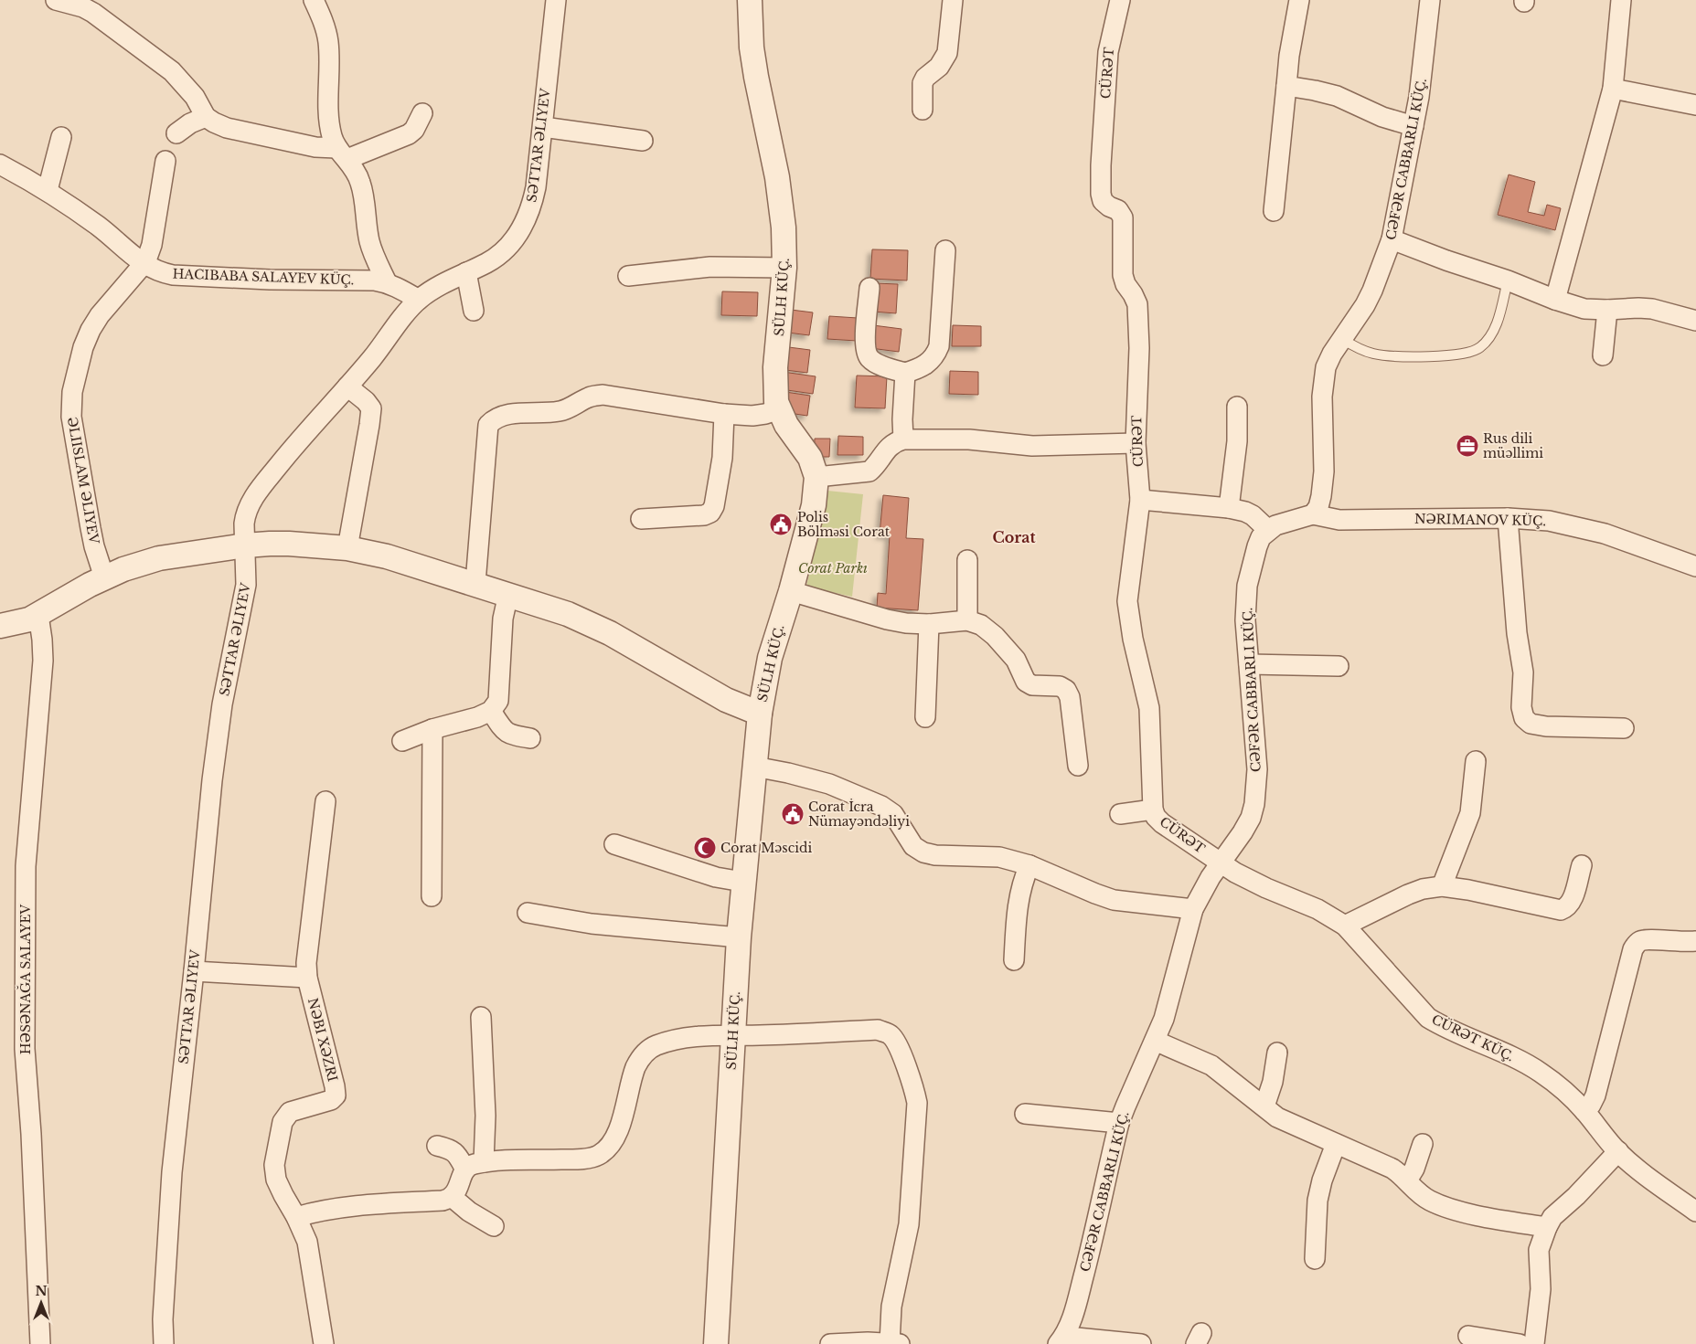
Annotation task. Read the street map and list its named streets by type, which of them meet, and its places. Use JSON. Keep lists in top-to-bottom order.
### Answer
{
  "streets": {
    "street": [
      "CÜRƏT",
      "SƏTTAR ƏLIYEV",
      "SÜLH KÜÇ.",
      "ƏLIISLAM ƏLIYEV",
      "NƏRIMANOV KÜÇ.",
      "HƏSƏNAĞA SALAYEV",
      "CÜRƏT KÜÇ.",
      "NƏBI XƏZRI"
    ]
  },
  "crossings": [
    ["CÜRƏT", "CÜRƏT KÜÇ."]
  ],
  "districts": ["Corat"],
  "parks": ["Corat Parkı"],
  "places": {
    "office": ["Rus dili müəllimi"],
    "public building": ["Polis Bölmәsi Corat", "Corat İcra Nümayəndəliyi"],
    "mosque": ["Corat Məscidi"]
  },
  "north": "top"
}
